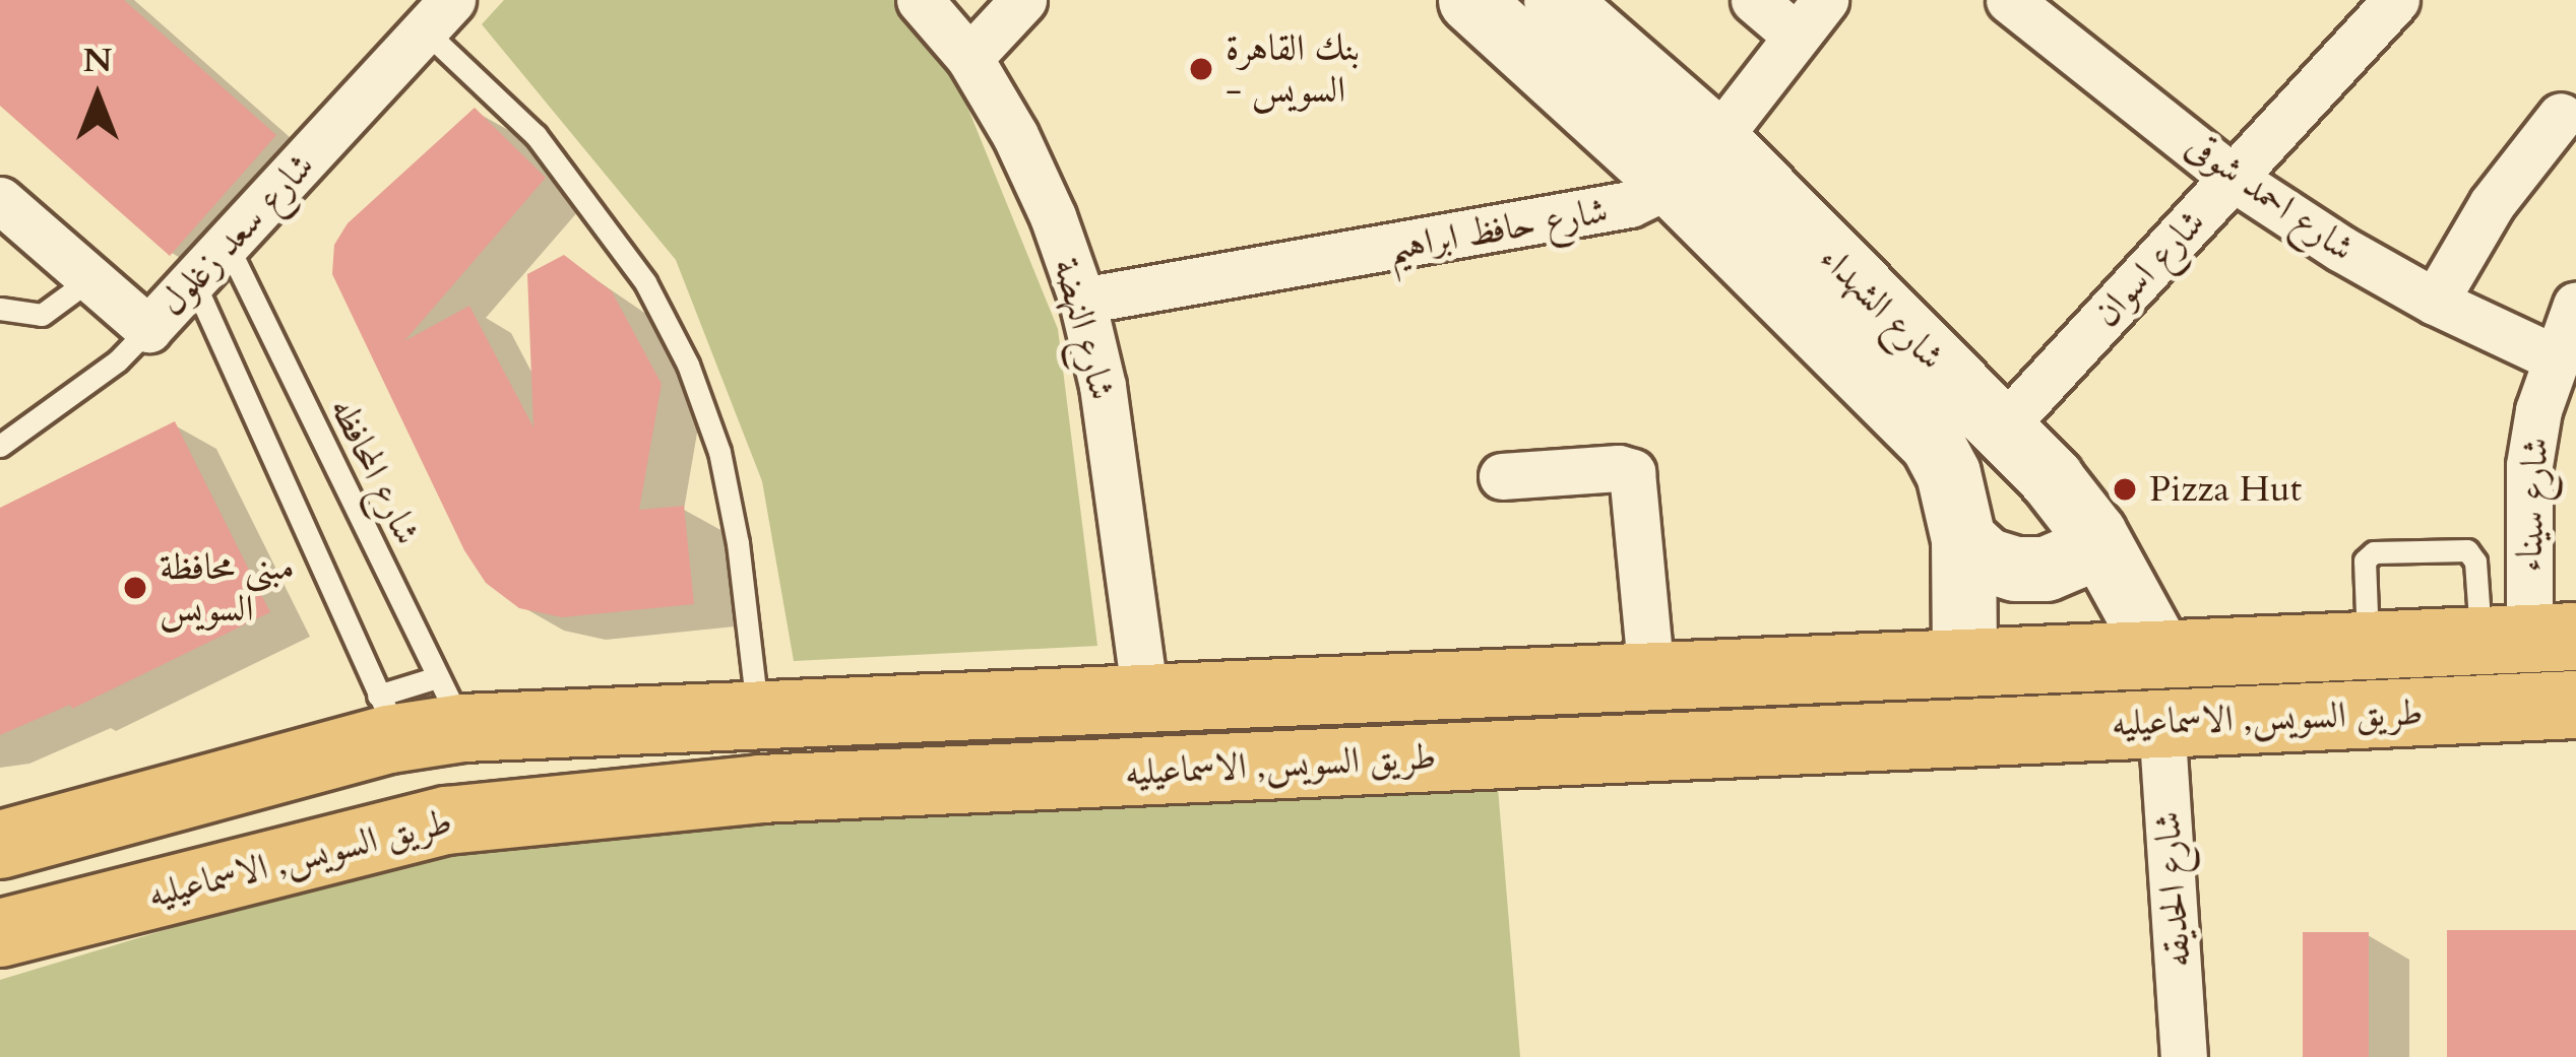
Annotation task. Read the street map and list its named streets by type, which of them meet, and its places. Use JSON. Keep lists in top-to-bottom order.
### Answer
{
  "streets": {
    "main road": ["طريق السويس, الاسماعيليه"],
    "street": [
      "شارع احمد شوقى",
      "شارع حافظ ابراهيم",
      "شارع سعد زغلول",
      "شارع اسوان",
      "شارع الشهداء",
      "شارع النهضة",
      "شارع سيناء",
      "شارع الحديقه"
    ],
    "lane": ["شارع المحافظه"]
  },
  "crossings": [
    ["شارع احمد شوقى", "شارع اسوان"],
    ["شارع احمد شوقى", "شارع سيناء"],
    ["شارع حافظ ابراهيم", "شارع الشهداء"],
    ["شارع حافظ ابراهيم", "شارع النهضة"],
    ["شارع سعد زغلول", "شارع المحافظه"],
    ["شارع اسوان", "شارع الشهداء"],
    ["شارع الشهداء", "طريق السويس, الاسماعيليه"],
    ["شارع النهضة", "طريق السويس, الاسماعيليه"],
    ["شارع المحافظه", "طريق السويس, الاسماعيليه"],
    ["شارع سيناء", "طريق السويس, الاسماعيليه"],
    ["طريق السويس, الاسماعيليه", "شارع الحديقه"]
  ],
  "places": ["بنك القاهرة - السويس", "Pizza Hut", "مبنى محافظة السويس"],
  "north": "top"
}
